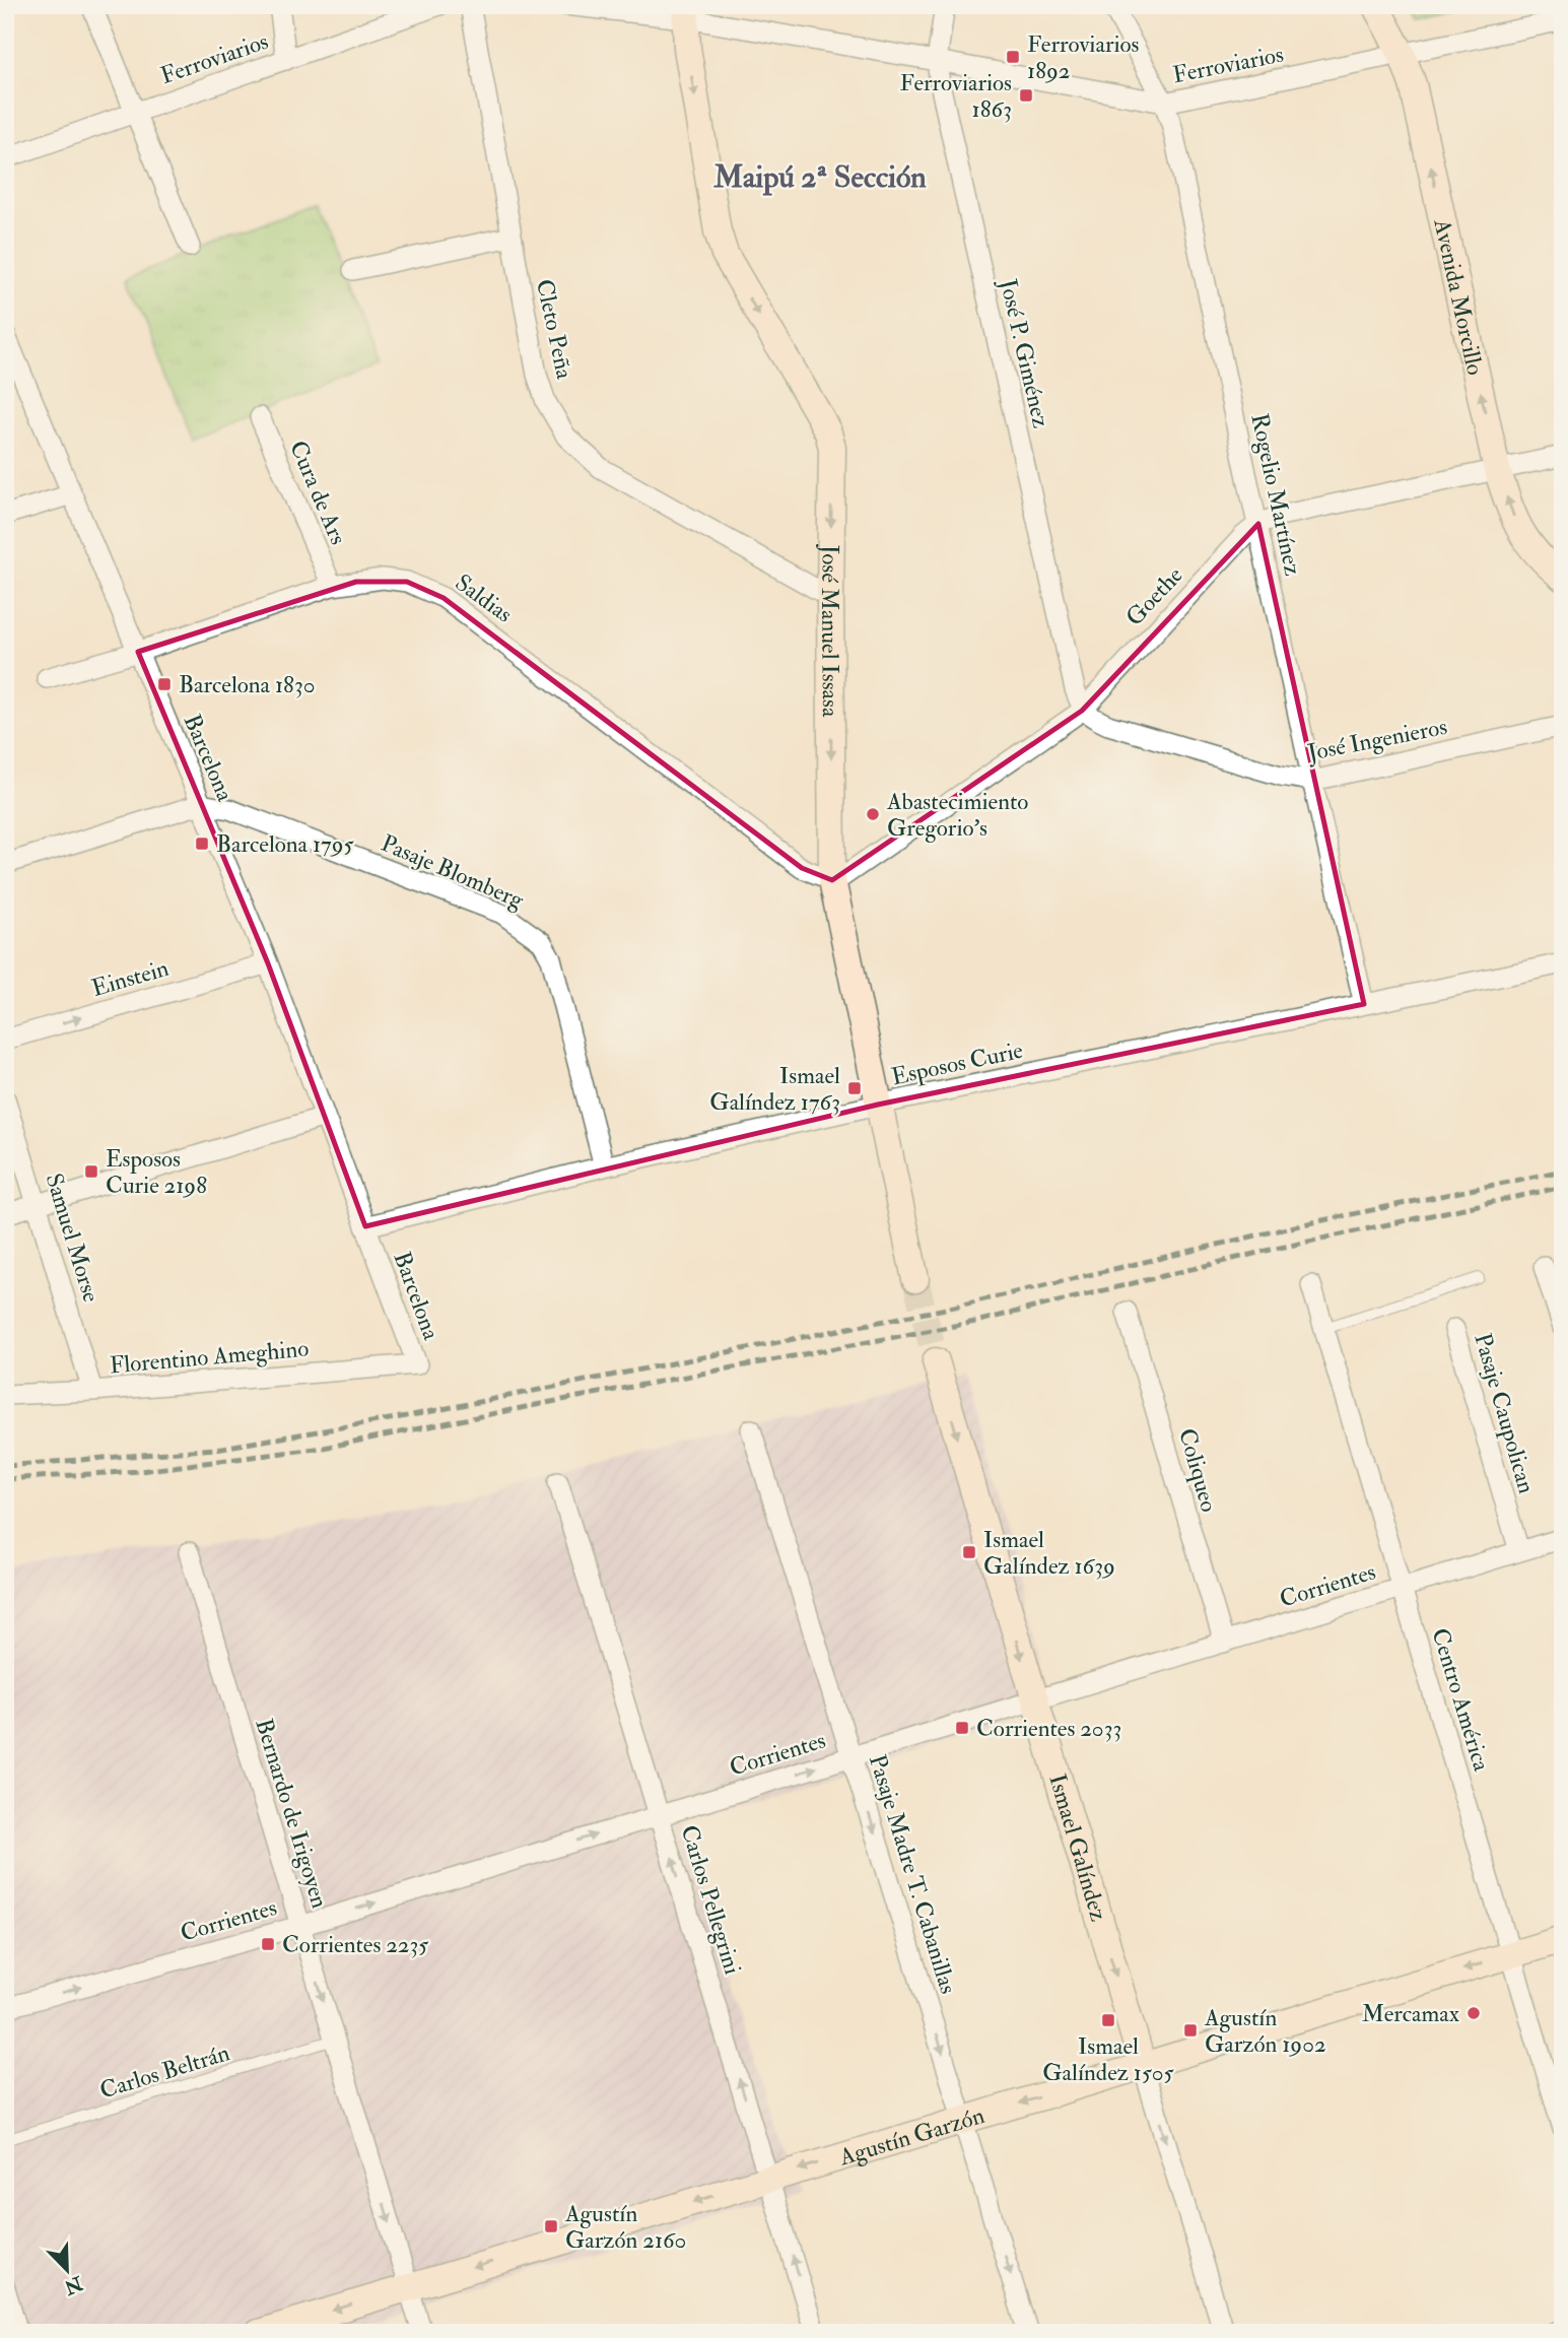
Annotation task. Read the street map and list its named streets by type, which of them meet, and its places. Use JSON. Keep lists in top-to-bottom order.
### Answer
{
  "streets": {
    "main road": [
      "Avenida Morcillo",
      "José Manuel Issasa",
      "Ismael Galíndez",
      "Agustín Garzón"
    ],
    "street": [
      "Ferroviarios",
      "Cleto Peña",
      "José P. Giménez",
      "Cura de Ars",
      "Rogelio Martínez",
      "Goethe",
      "Saldias",
      "José Ingenieros",
      "Barcelona",
      "Pasaje Blomberg",
      "Einstein",
      "Esposos Curie",
      "Samuel Morse",
      "Florentino Ameghino",
      "Pasaje Caupolican",
      "Coliqueo",
      "Corrientes",
      "Centro América",
      "Bernardo de Irigoyen",
      "Pasaje Madre T. Cabanillas",
      "Carlos Pellegrini"
    ],
    "lane": ["Carlos Beltrán"]
  },
  "crossings": [
    ["Ferroviarios", "Avenida Morcillo"],
    ["Ferroviarios", "José P. Giménez"],
    ["Ferroviarios", "Rogelio Martínez"],
    ["Ferroviarios", "José Manuel Issasa"],
    ["Avenida Morcillo", "Goethe"],
    ["Cleto Peña", "José Manuel Issasa"],
    ["José P. Giménez", "Goethe"],
    ["José P. Giménez", "José Ingenieros"],
    ["Cura de Ars", "Saldias"],
    ["Rogelio Martínez", "Goethe"],
    ["Rogelio Martínez", "José Ingenieros"],
    ["Rogelio Martínez", "Esposos Curie"],
    ["Goethe", "Saldias"],
    ["Goethe", "José Manuel Issasa"],
    ["Goethe", "José Ingenieros"],
    ["Saldias", "José Manuel Issasa"],
    ["Saldias", "Barcelona"],
    ["José Manuel Issasa", "Esposos Curie"],
    ["Barcelona", "Pasaje Blomberg"],
    ["Barcelona", "Einstein"],
    ["Barcelona", "Esposos Curie"],
    ["Barcelona", "Florentino Ameghino"],
    ["Pasaje Blomberg", "Esposos Curie"],
    ["Samuel Morse", "Florentino Ameghino"],
    ["Pasaje Caupolican", "Corrientes"],
    ["Coliqueo", "Corrientes"],
    ["Corrientes", "Centro América"],
    ["Corrientes", "Bernardo de Irigoyen"],
    ["Corrientes", "Ismael Galíndez"],
    ["Corrientes", "Pasaje Madre T. Cabanillas"],
    ["Corrientes", "Carlos Pellegrini"],
    ["Centro América", "Agustín Garzón"],
    ["Bernardo de Irigoyen", "Carlos Beltrán"],
    ["Bernardo de Irigoyen", "Agustín Garzón"],
    ["Ismael Galíndez", "Agustín Garzón"],
    ["Pasaje Madre T. Cabanillas", "Agustín Garzón"],
    ["Carlos Pellegrini", "Agustín Garzón"]
  ],
  "one_way": [
    "Avenida Morcillo",
    "José Manuel Issasa",
    "Corrientes",
    "Bernardo de Irigoyen",
    "Ismael Galíndez",
    "Pasaje Madre T. Cabanillas",
    "Carlos Pellegrini",
    "Agustín Garzón"
  ],
  "districts": ["Maipú 2ª Sección"],
  "places": {
    "transit": [
      "Ferroviarios 1892",
      "Ferroviarios 1863",
      "Barcelona 1830",
      "Barcelona 1795",
      "Ismael Galíndez 1763",
      "Esposos Curie 2198",
      "Ismael Galíndez 1639",
      "Corrientes 2033",
      "Corrientes 2235",
      "Ismael Galíndez 1505",
      "Agustín Garzón 1902",
      "Agustín Garzón 2160"
    ],
    "other": ["Abastecimiento Gregorio's", "Mercamax"]
  },
  "north": "bottom right"
}
